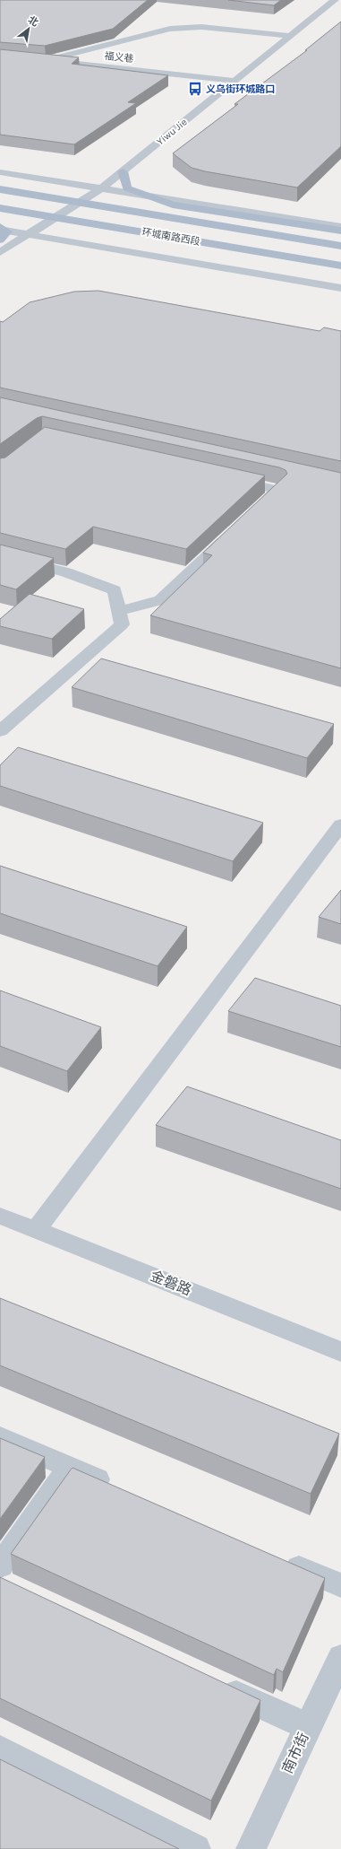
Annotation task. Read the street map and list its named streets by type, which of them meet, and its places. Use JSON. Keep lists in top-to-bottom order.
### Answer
{
  "streets": {
    "main road": ["环城南路西段"],
    "street": [
      "福义巷",
      "Yiwu Jie",
      "金磐路",
      "南市街"
    ]
  },
  "crossings": [
    ["福义巷", "Yiwu Jie"],
    ["Yiwu Jie", "环城南路西段"]
  ],
  "places": {
    "bus stop": ["义乌街环城路口"]
  },
  "north": "top right"
}
